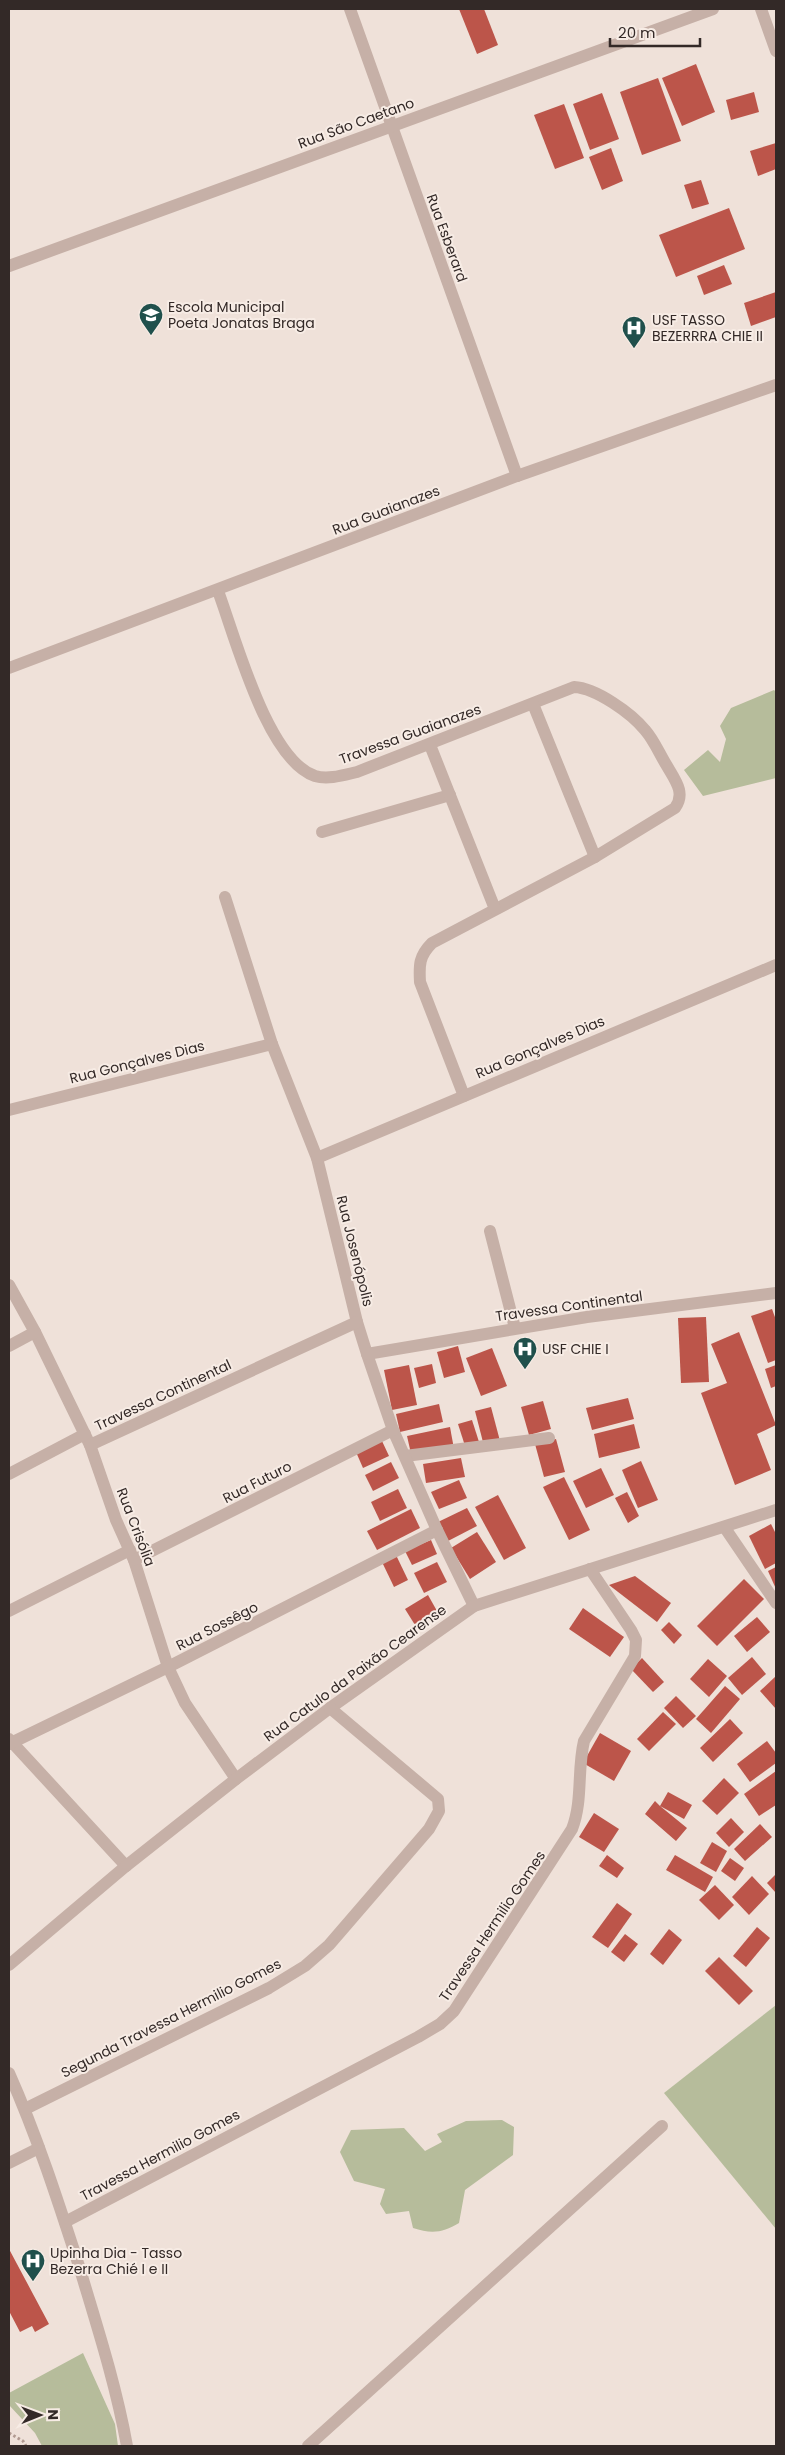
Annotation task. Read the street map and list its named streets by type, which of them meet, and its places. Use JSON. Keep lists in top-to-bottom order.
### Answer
{
  "streets": {
    "street": [
      "Rua São Caetano",
      "Rua Esberard",
      "Rua Guaianazes",
      "Travessa Guaianazes",
      "Rua Gonçalves Dias",
      "Rua Josenópolis",
      "Travessa Continental",
      "Rua Futuro",
      "Rua Crisólia",
      "Rua Sossêgo",
      "Rua Catulo da Paixão Cearense",
      "Travessa Hermilio Gomes",
      "Segunda Travessa Hermilio Gomes"
    ]
  },
  "crossings": [
    ["Rua São Caetano", "Rua Esberard"],
    ["Rua Esberard", "Rua Guaianazes"],
    ["Rua Guaianazes", "Travessa Guaianazes"],
    ["Rua Gonçalves Dias", "Rua Josenópolis"],
    ["Rua Josenópolis", "Travessa Continental"],
    ["Rua Josenópolis", "Rua Futuro"],
    ["Rua Josenópolis", "Rua Sossêgo"],
    ["Rua Josenópolis", "Rua Catulo da Paixão Cearense"],
    ["Travessa Continental", "Rua Crisólia"],
    ["Rua Futuro", "Rua Crisólia"],
    ["Rua Crisólia", "Rua Sossêgo"],
    ["Rua Crisólia", "Rua Catulo da Paixão Cearense"],
    ["Rua Catulo da Paixão Cearense", "Travessa Hermilio Gomes"],
    ["Rua Catulo da Paixão Cearense", "Segunda Travessa Hermilio Gomes"]
  ],
  "places": {
    "school or university": ["Escola Municipal Poeta Jonatas Braga"],
    "hospital": ["USF TASSO BEZERRRA CHIE II", "USF CHIE I", "Upinha Dia - Tasso Bezerra Chié I e II"]
  },
  "scale_bar": "20 m",
  "north": "right"
}
